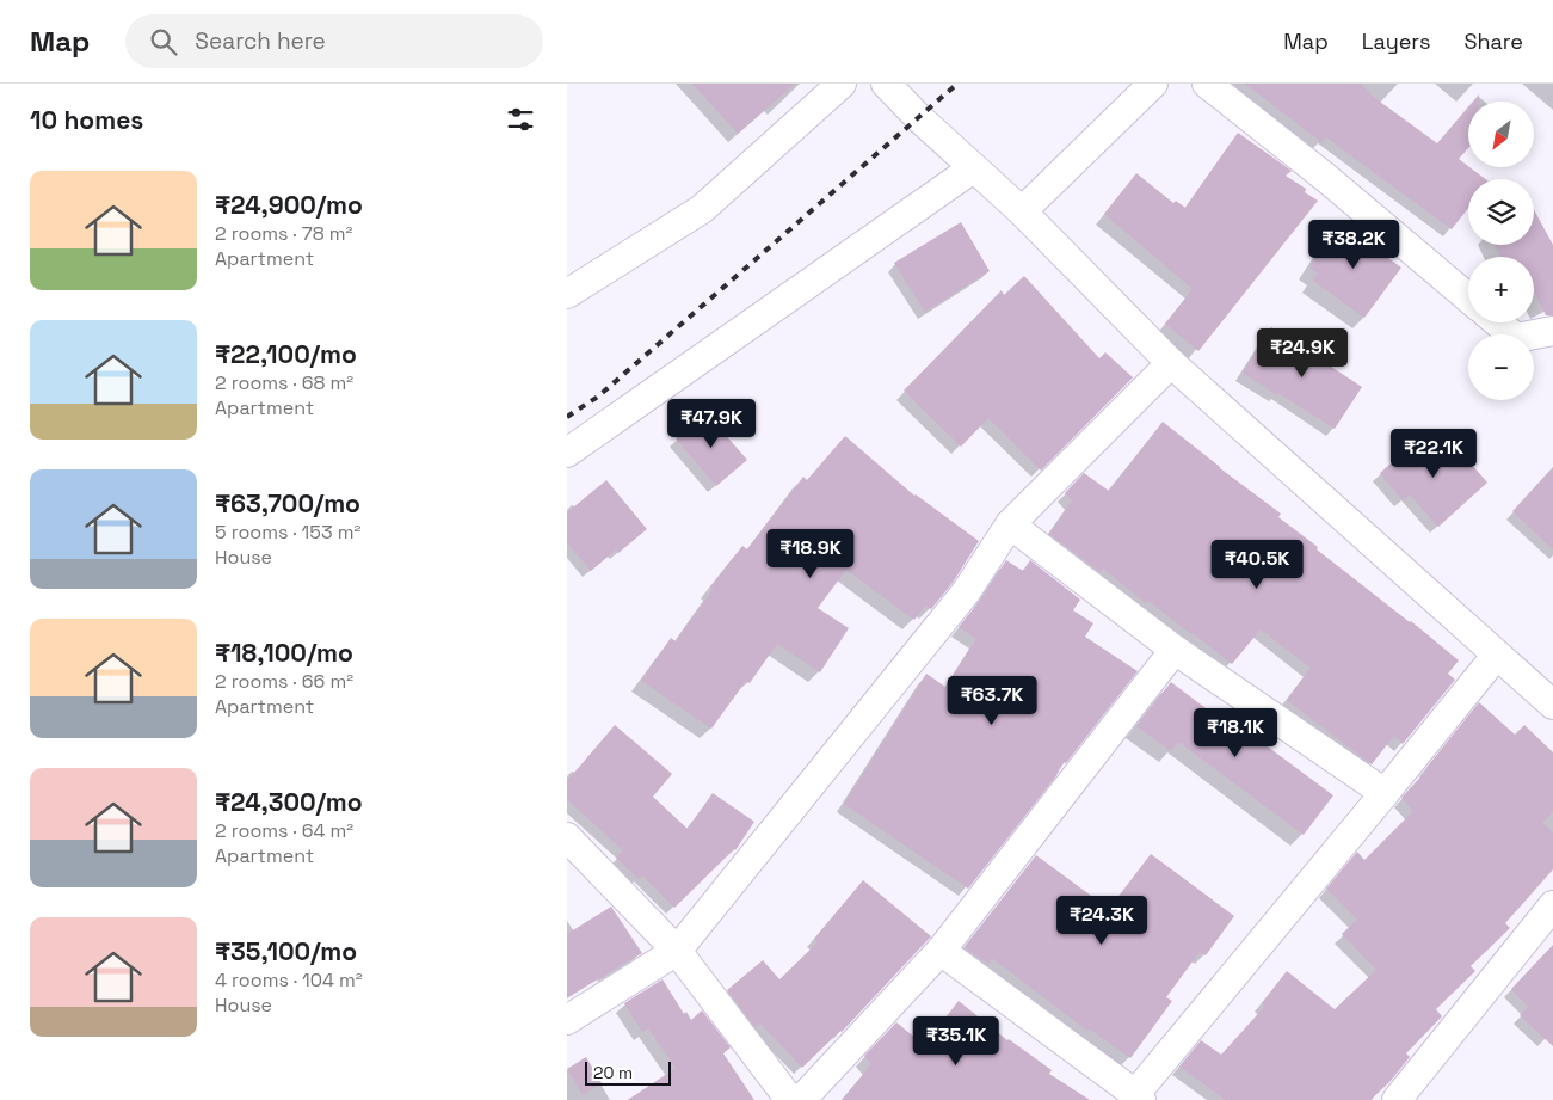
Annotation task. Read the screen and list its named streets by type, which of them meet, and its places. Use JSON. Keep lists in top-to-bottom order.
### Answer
{
  "scale_bar": "20 m",
  "north": "bottom left",
  "page": {
    "header": "Map",
    "search": "Search here",
    "nav": ["Map", "Layers", "Share"],
    "heading": "10 homes",
    "map_buttons": ["+", "−"],
    "list": [
      {
        "name": "₹24,900/mo",
        "note": "2 rooms · 78 m² · Apartment"
      },
      {
        "name": "₹22,100/mo",
        "note": "2 rooms · 68 m² · Apartment"
      },
      {
        "name": "₹63,700/mo",
        "note": "5 rooms · 153 m² · House"
      },
      {
        "name": "₹18,100/mo",
        "note": "2 rooms · 66 m² · Apartment"
      },
      {
        "name": "₹24,300/mo",
        "note": "2 rooms · 64 m² · Apartment"
      },
      {
        "name": "₹35,100/mo",
        "note": "4 rooms · 104 m² · House"
      }
    ],
    "price": [
      "₹38.2K",
      "₹24.9K",
      "₹47.9K",
      "₹22.1K",
      "₹18.9K",
      "₹40.5K",
      "₹63.7K",
      "₹18.1K",
      "₹24.3K",
      "₹35.1K"
    ],
    "scale": "20 m"
  }
}
